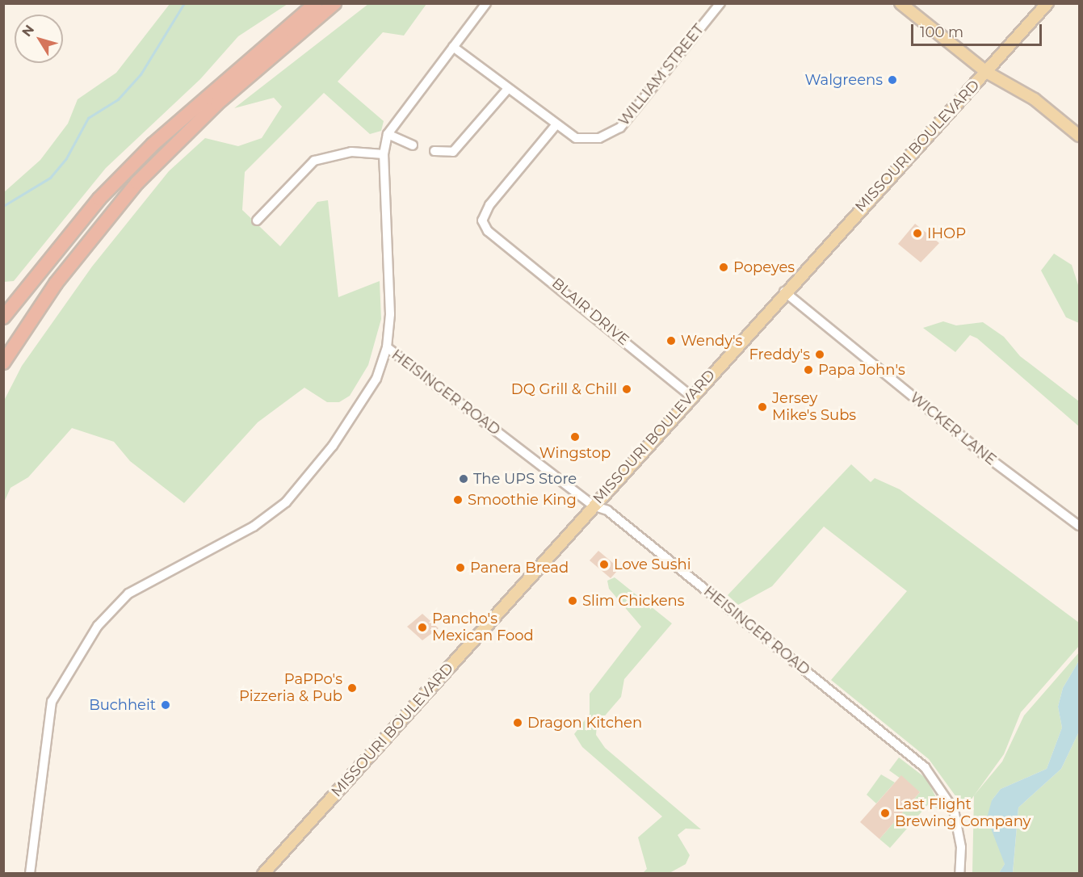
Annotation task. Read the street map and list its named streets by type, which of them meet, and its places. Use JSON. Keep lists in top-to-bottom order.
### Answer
{
  "streets": {
    "main road": ["MISSOURI BOULEVARD"],
    "street": [
      "WILLIAM STREET",
      "BLAIR DRIVE",
      "HEISINGER ROAD",
      "WICKER LANE"
    ]
  },
  "crossings": [
    ["WILLIAM STREET", "BLAIR DRIVE"],
    ["MISSOURI BOULEVARD", "BLAIR DRIVE"],
    ["MISSOURI BOULEVARD", "HEISINGER ROAD"],
    ["MISSOURI BOULEVARD", "WICKER LANE"]
  ],
  "places": [
    "Walgreens",
    "IHOP",
    "Popeyes",
    "Wendy's",
    "Freddy's",
    "Papa John's",
    "DQ Grill & Chill",
    "Jersey Mike's Subs",
    "Wingstop",
    "The UPS Store",
    "Smoothie King",
    "Love Sushi",
    "Panera Bread",
    "Slim Chickens",
    "Pancho's Mexican Food",
    "PaPPo's Pizzeria & Pub",
    "Buchheit",
    "Dragon Kitchen",
    "Last Flight Brewing Company"
  ],
  "scale_bar": "100 m",
  "north": "top left"
}
